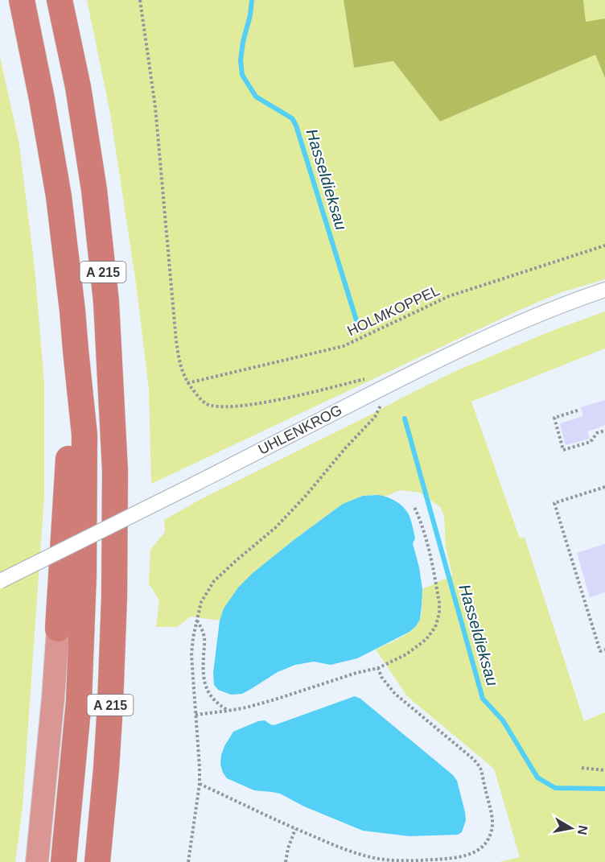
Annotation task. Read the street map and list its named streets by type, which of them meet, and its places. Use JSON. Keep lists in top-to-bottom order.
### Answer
{
  "streets": {
    "highway": ["A 215"],
    "street": ["UHLENKROG"],
    "path": ["HOLMKOPPEL"]
  },
  "water": ["Hasseldieksau"],
  "north": "right"
}
